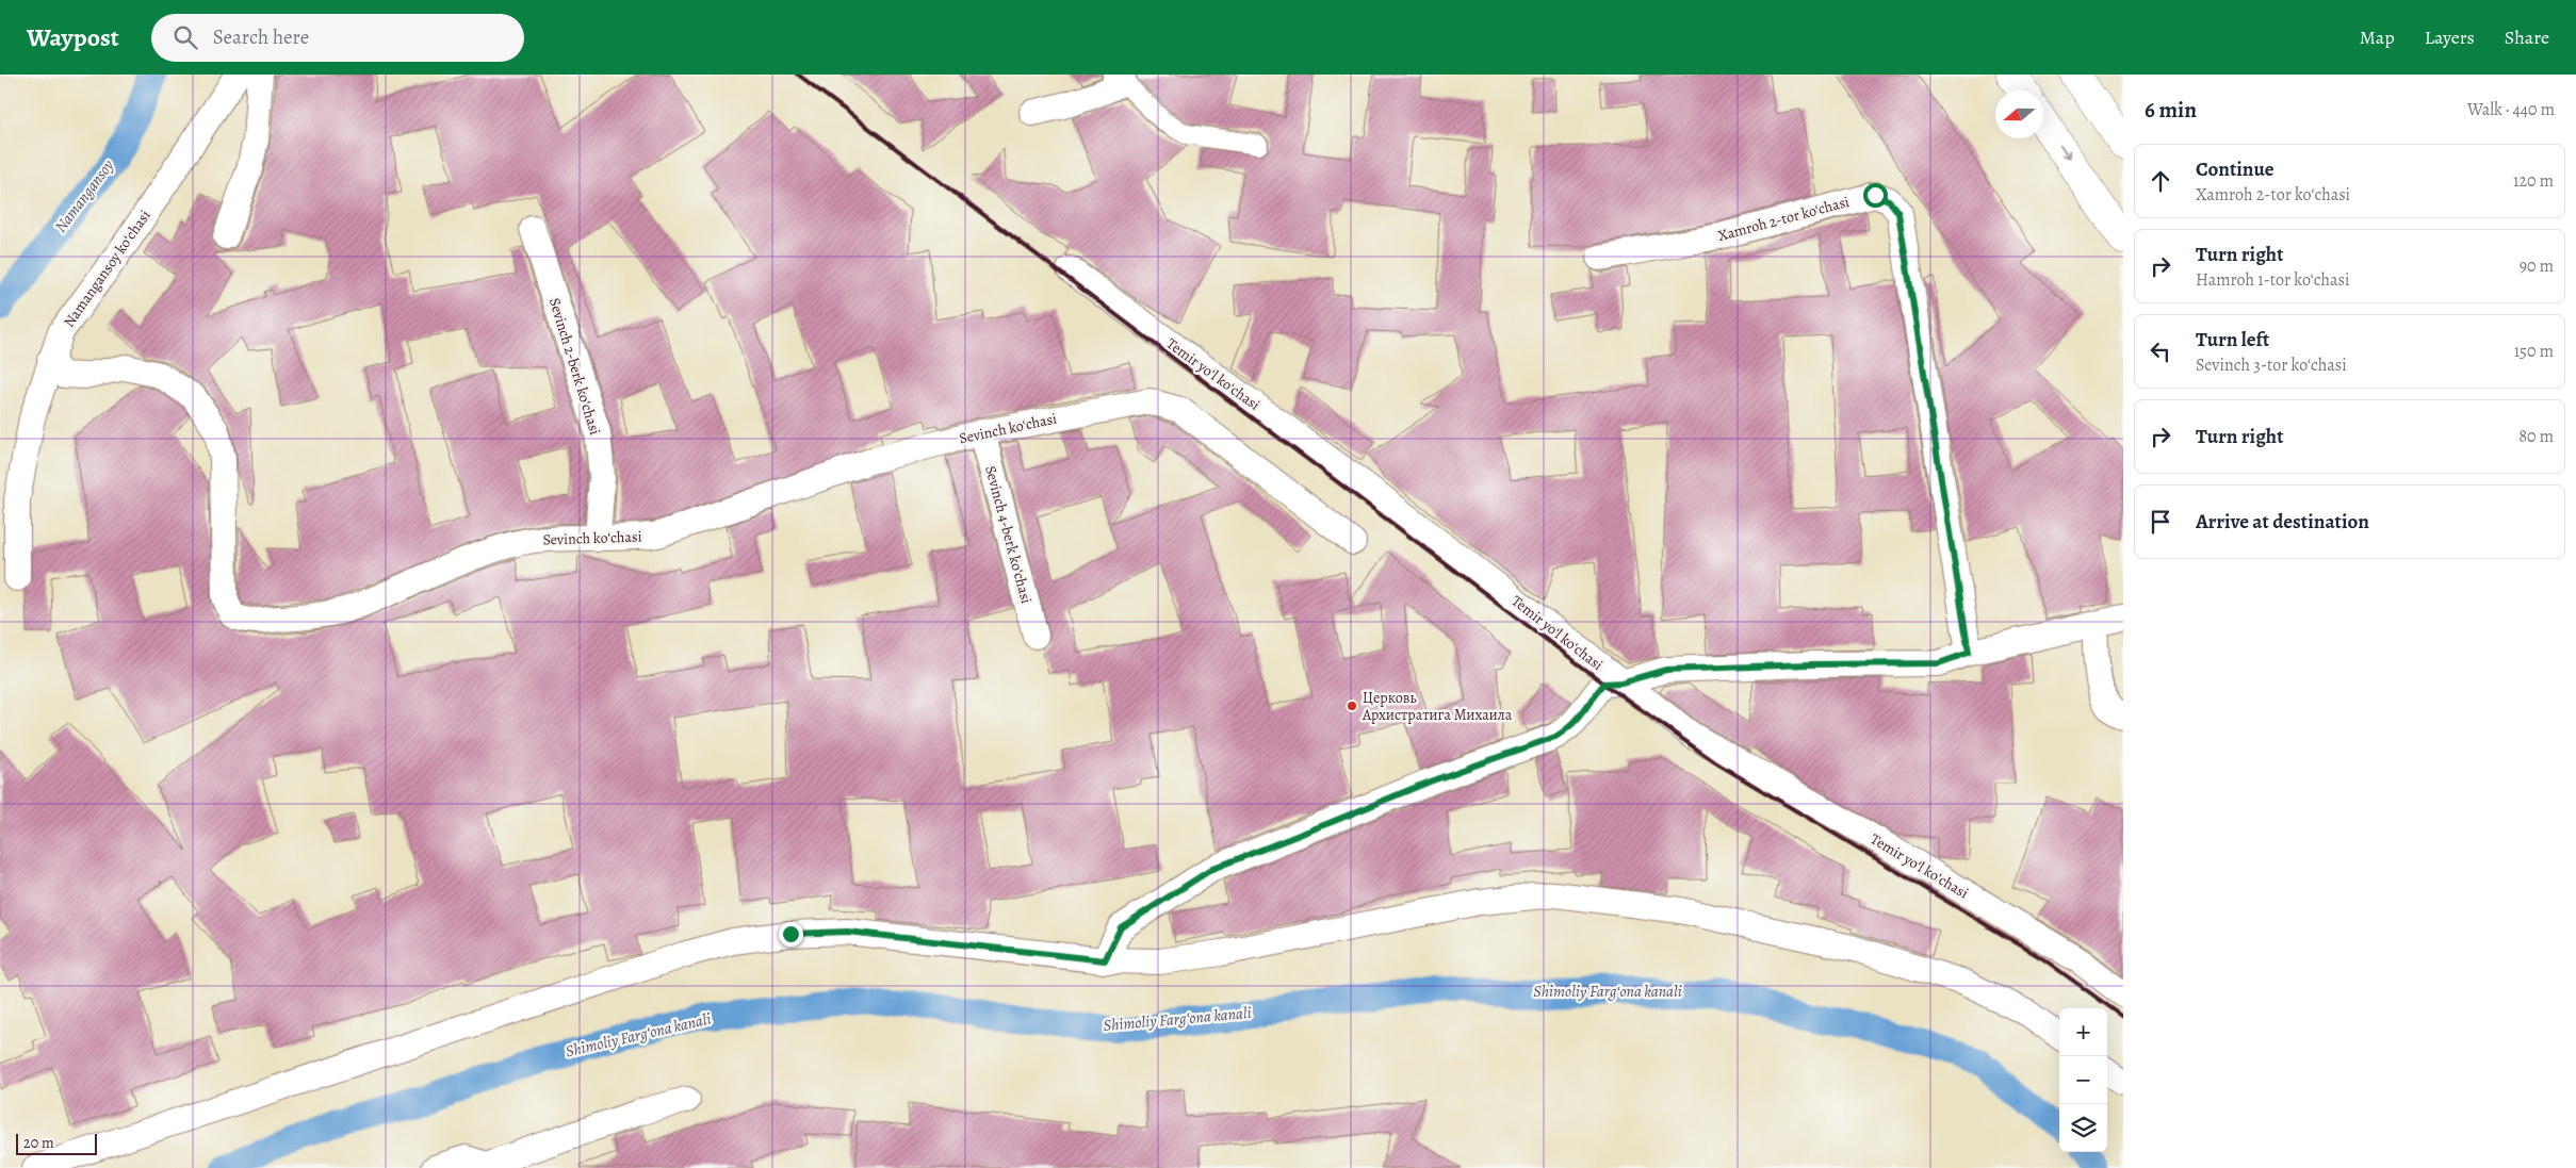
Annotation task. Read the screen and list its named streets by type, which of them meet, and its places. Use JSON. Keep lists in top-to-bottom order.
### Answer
{
  "streets": {
    "street": [
      "Xamroh 2-tor koʻchasi",
      "Namangansoy koʻchasi",
      "Sevinch 2-berk koʻchasi",
      "Temir yoʻl koʻchasi",
      "Sevinch koʻchasi",
      "Sevinch 4-berk koʻchasi"
    ]
  },
  "crossings": [
    ["Namangansoy koʻchasi", "Sevinch koʻchasi"],
    ["Sevinch 2-berk koʻchasi", "Sevinch koʻchasi"],
    ["Sevinch koʻchasi", "Sevinch 4-berk koʻchasi"]
  ],
  "water": ["Namangansoy", "Shimoliy Fargʻona kanali"],
  "places": ["Церковь Архистратига Михаила"],
  "scale_bar": "20 m",
  "north": "left",
  "page": {
    "header": "Waypost",
    "search": "Search here",
    "nav": ["Map", "Layers", "Share"],
    "heading": ["6 min", "Walk · 440 m"],
    "list": [
      ["Continue", "Xamroh 2-tor koʻchasi", "120 m"],
      ["Turn right", "Hamroh 1-tor koʻchasi", "90 m"],
      ["Turn left", "Sevinch 3-tor koʻchasi", "150 m"],
      ["Turn right", "80 m"],
      "Arrive at destination"
    ],
    "map_buttons": ["+", "−"],
    "scale": "20 m"
  }
}
